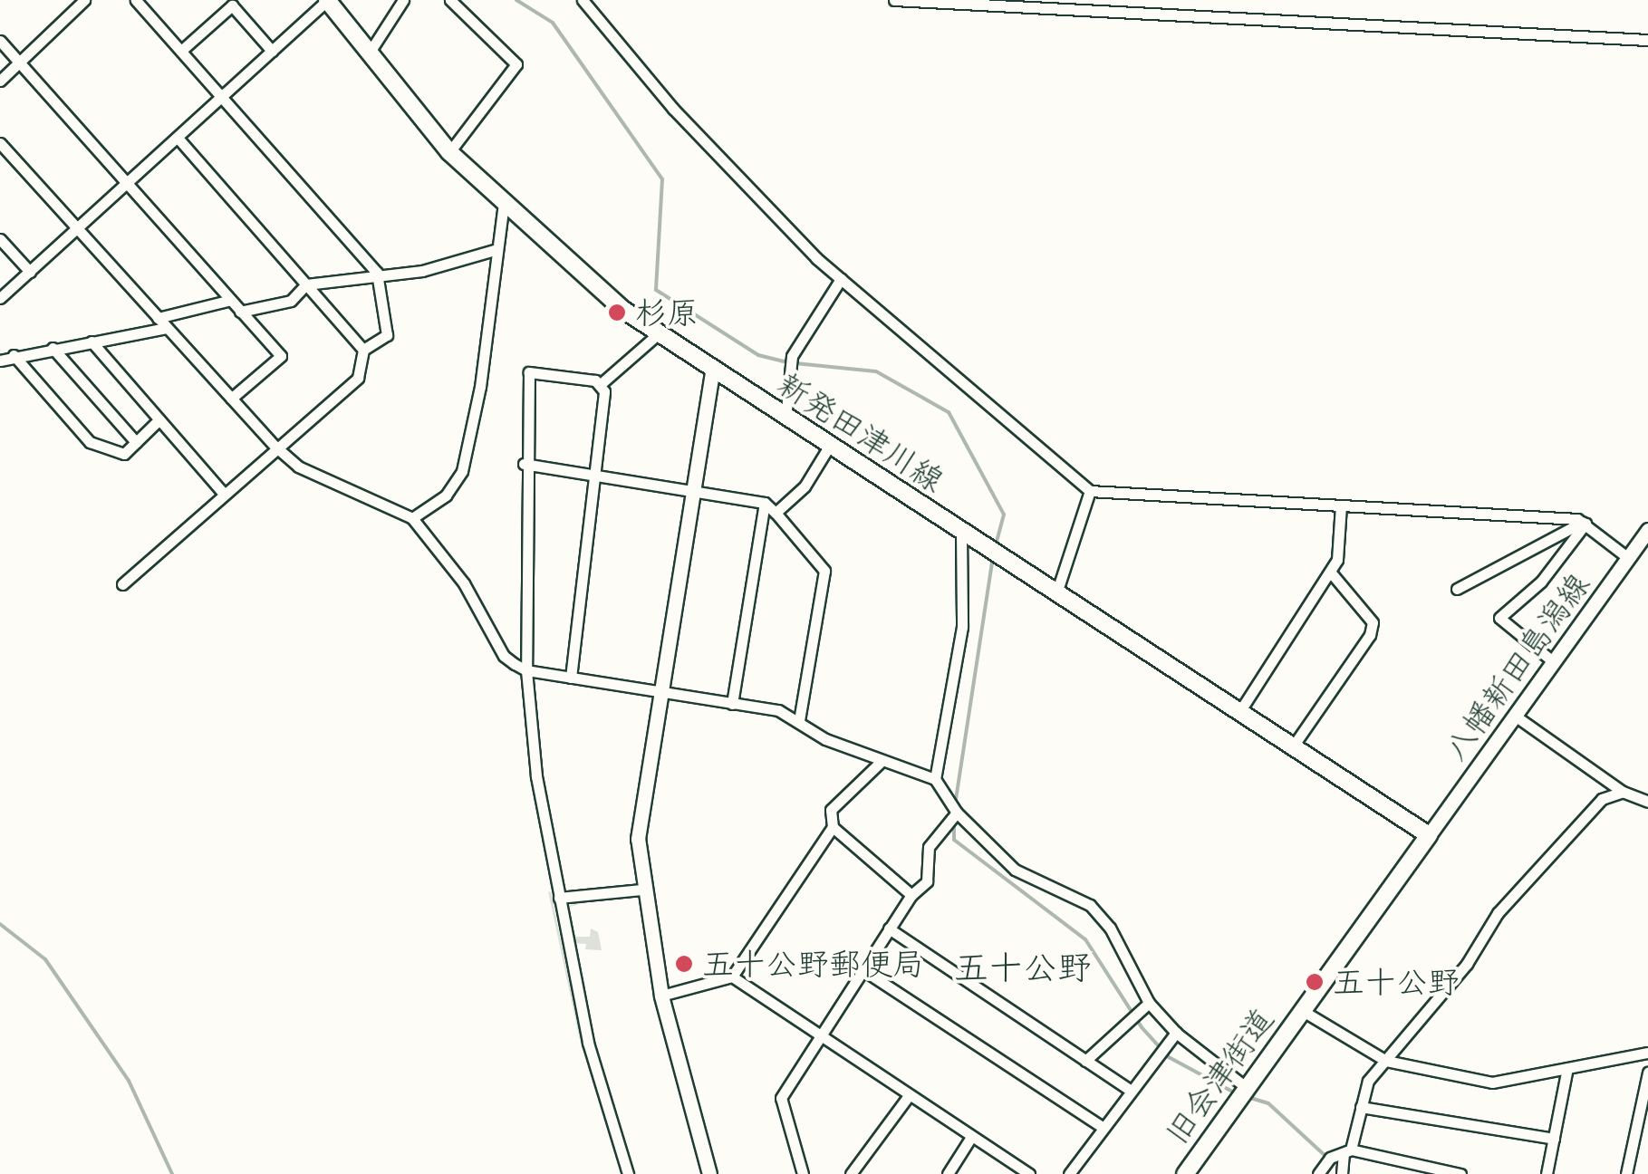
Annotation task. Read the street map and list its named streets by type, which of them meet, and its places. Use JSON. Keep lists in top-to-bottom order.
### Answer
{
  "streets": {
    "main road": ["新発田津川線", "旧会津街道"],
    "street": ["八幡新田島潟線"]
  },
  "crossings": [
    ["新発田津川線", "八幡新田島潟線"],
    ["新発田津川線", "旧会津街道"],
    ["八幡新田島潟線", "旧会津街道"]
  ],
  "districts": ["五十公野"],
  "places": ["杉原", "五十公野郵便局", "五十公野"]
}
